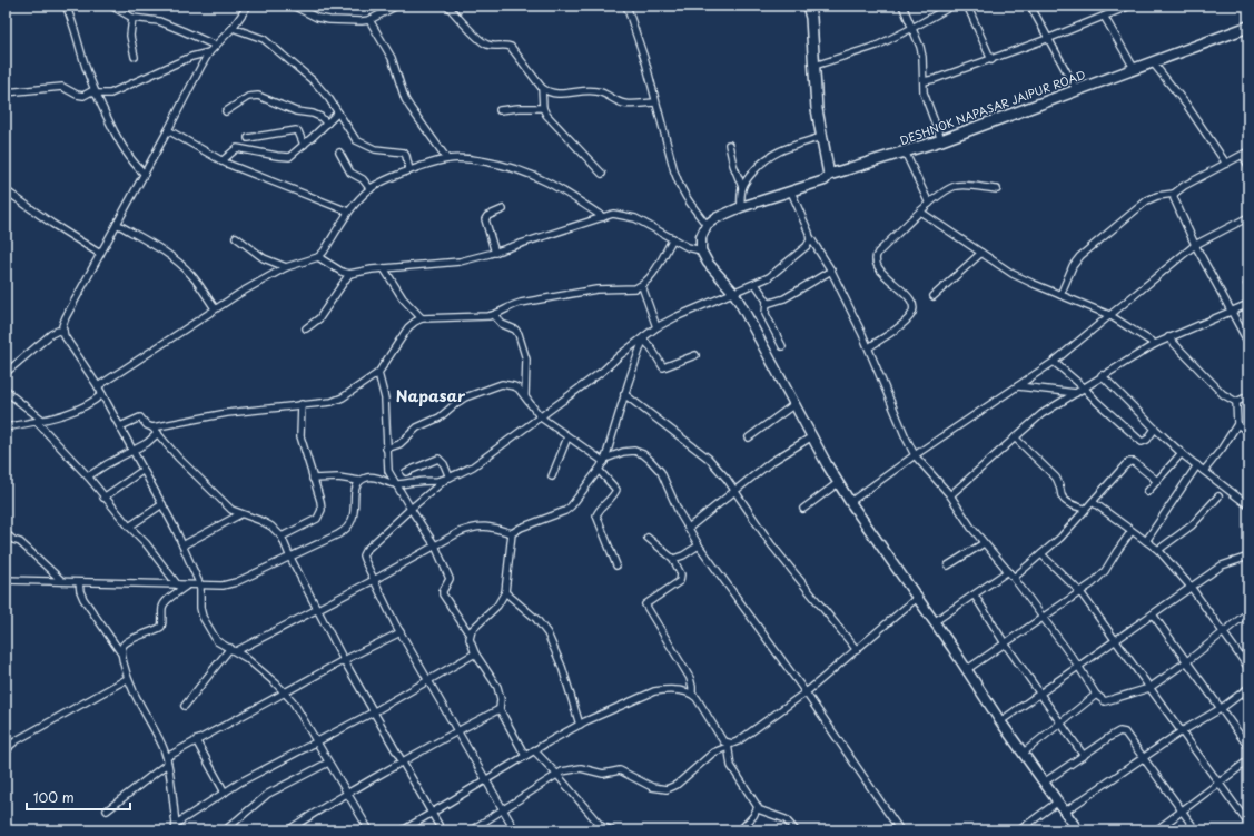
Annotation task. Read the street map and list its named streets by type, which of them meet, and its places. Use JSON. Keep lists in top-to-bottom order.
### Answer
{
  "streets": {
    "main road": ["DESHNOK NAPASAR JAIPUR ROAD"]
  },
  "districts": ["Napasar"],
  "scale_bar": "100 m"
}
